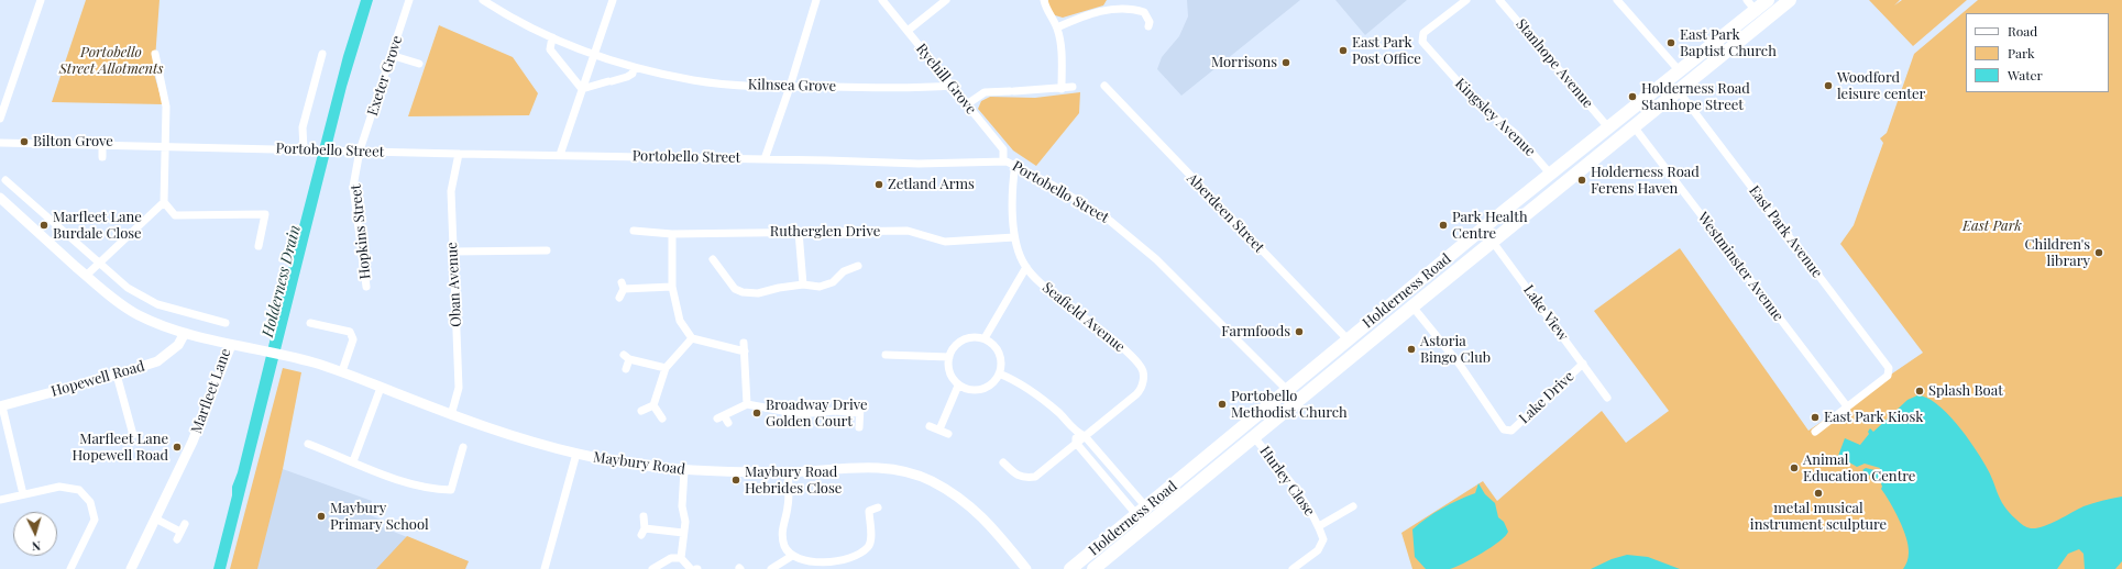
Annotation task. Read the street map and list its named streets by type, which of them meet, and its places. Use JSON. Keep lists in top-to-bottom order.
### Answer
{
  "streets": {
    "highway": ["Holderness Road"],
    "street": [
      "Stanhope Avenue",
      "Exeter Grove",
      "Ryehill Grove",
      "Kilnsea Grove",
      "Kingsley Avenue",
      "Portobello Street",
      "Aberdeen Street",
      "Hopkins Street",
      "Rutherglen Drive",
      "East Park Avenue",
      "Westminster Avenue",
      "Oban Avenue",
      "Lake View",
      "Seafield Avenue",
      "Hopewell Road",
      "Marfleet Lane",
      "Lake Drive",
      "Maybury Road",
      "Hurley Close"
    ]
  },
  "crossings": [
    ["Stanhope Avenue", "Holderness Road"],
    ["Exeter Grove", "Portobello Street"],
    ["Exeter Grove", "Hopkins Street"],
    ["Ryehill Grove", "Kilnsea Grove"],
    ["Ryehill Grove", "Portobello Street"],
    ["Kingsley Avenue", "Holderness Road"],
    ["Portobello Street", "Hopkins Street"],
    ["Portobello Street", "Oban Avenue"],
    ["Portobello Street", "Holderness Road"],
    ["Portobello Street", "Seafield Avenue"],
    ["Aberdeen Street", "Holderness Road"],
    ["Rutherglen Drive", "Seafield Avenue"],
    ["East Park Avenue", "Westminster Avenue"],
    ["East Park Avenue", "Holderness Road"],
    ["Westminster Avenue", "Holderness Road"],
    ["Oban Avenue", "Maybury Road"],
    ["Holderness Road", "Lake View"],
    ["Holderness Road", "Lake Drive"],
    ["Holderness Road", "Hurley Close"],
    ["Lake View", "Lake Drive"],
    ["Hopewell Road", "Marfleet Lane"],
    ["Marfleet Lane", "Maybury Road"]
  ],
  "water": ["Holderness Drain"],
  "parks": ["Portobello Street Allotments", "East Park"],
  "places": [
    "East Park Baptist Church",
    "East Park Post Office",
    "Morrisons",
    "Woodford leisure center",
    "Holderness Road Stanhope Street",
    "Bilton Grove",
    "Holderness Road Ferens Haven",
    "Zetland Arms",
    "Marfleet Lane Burdale Close",
    "Park Health Centre",
    "Children's library",
    "Farmfoods",
    "Astoria Bingo Club",
    "Splash Boat",
    "Portobello Methodist Church",
    "Broadway Drive Golden Court",
    "East Park Kiosk",
    "Marfleet Lane Hopewell Road",
    "Animal Education Centre",
    "Maybury Road Hebrides Close",
    "metal musical instrument sculpture",
    "Maybury Primary School"
  ],
  "legend": ["Road", "Park", "Water"],
  "north": "bottom"
}
